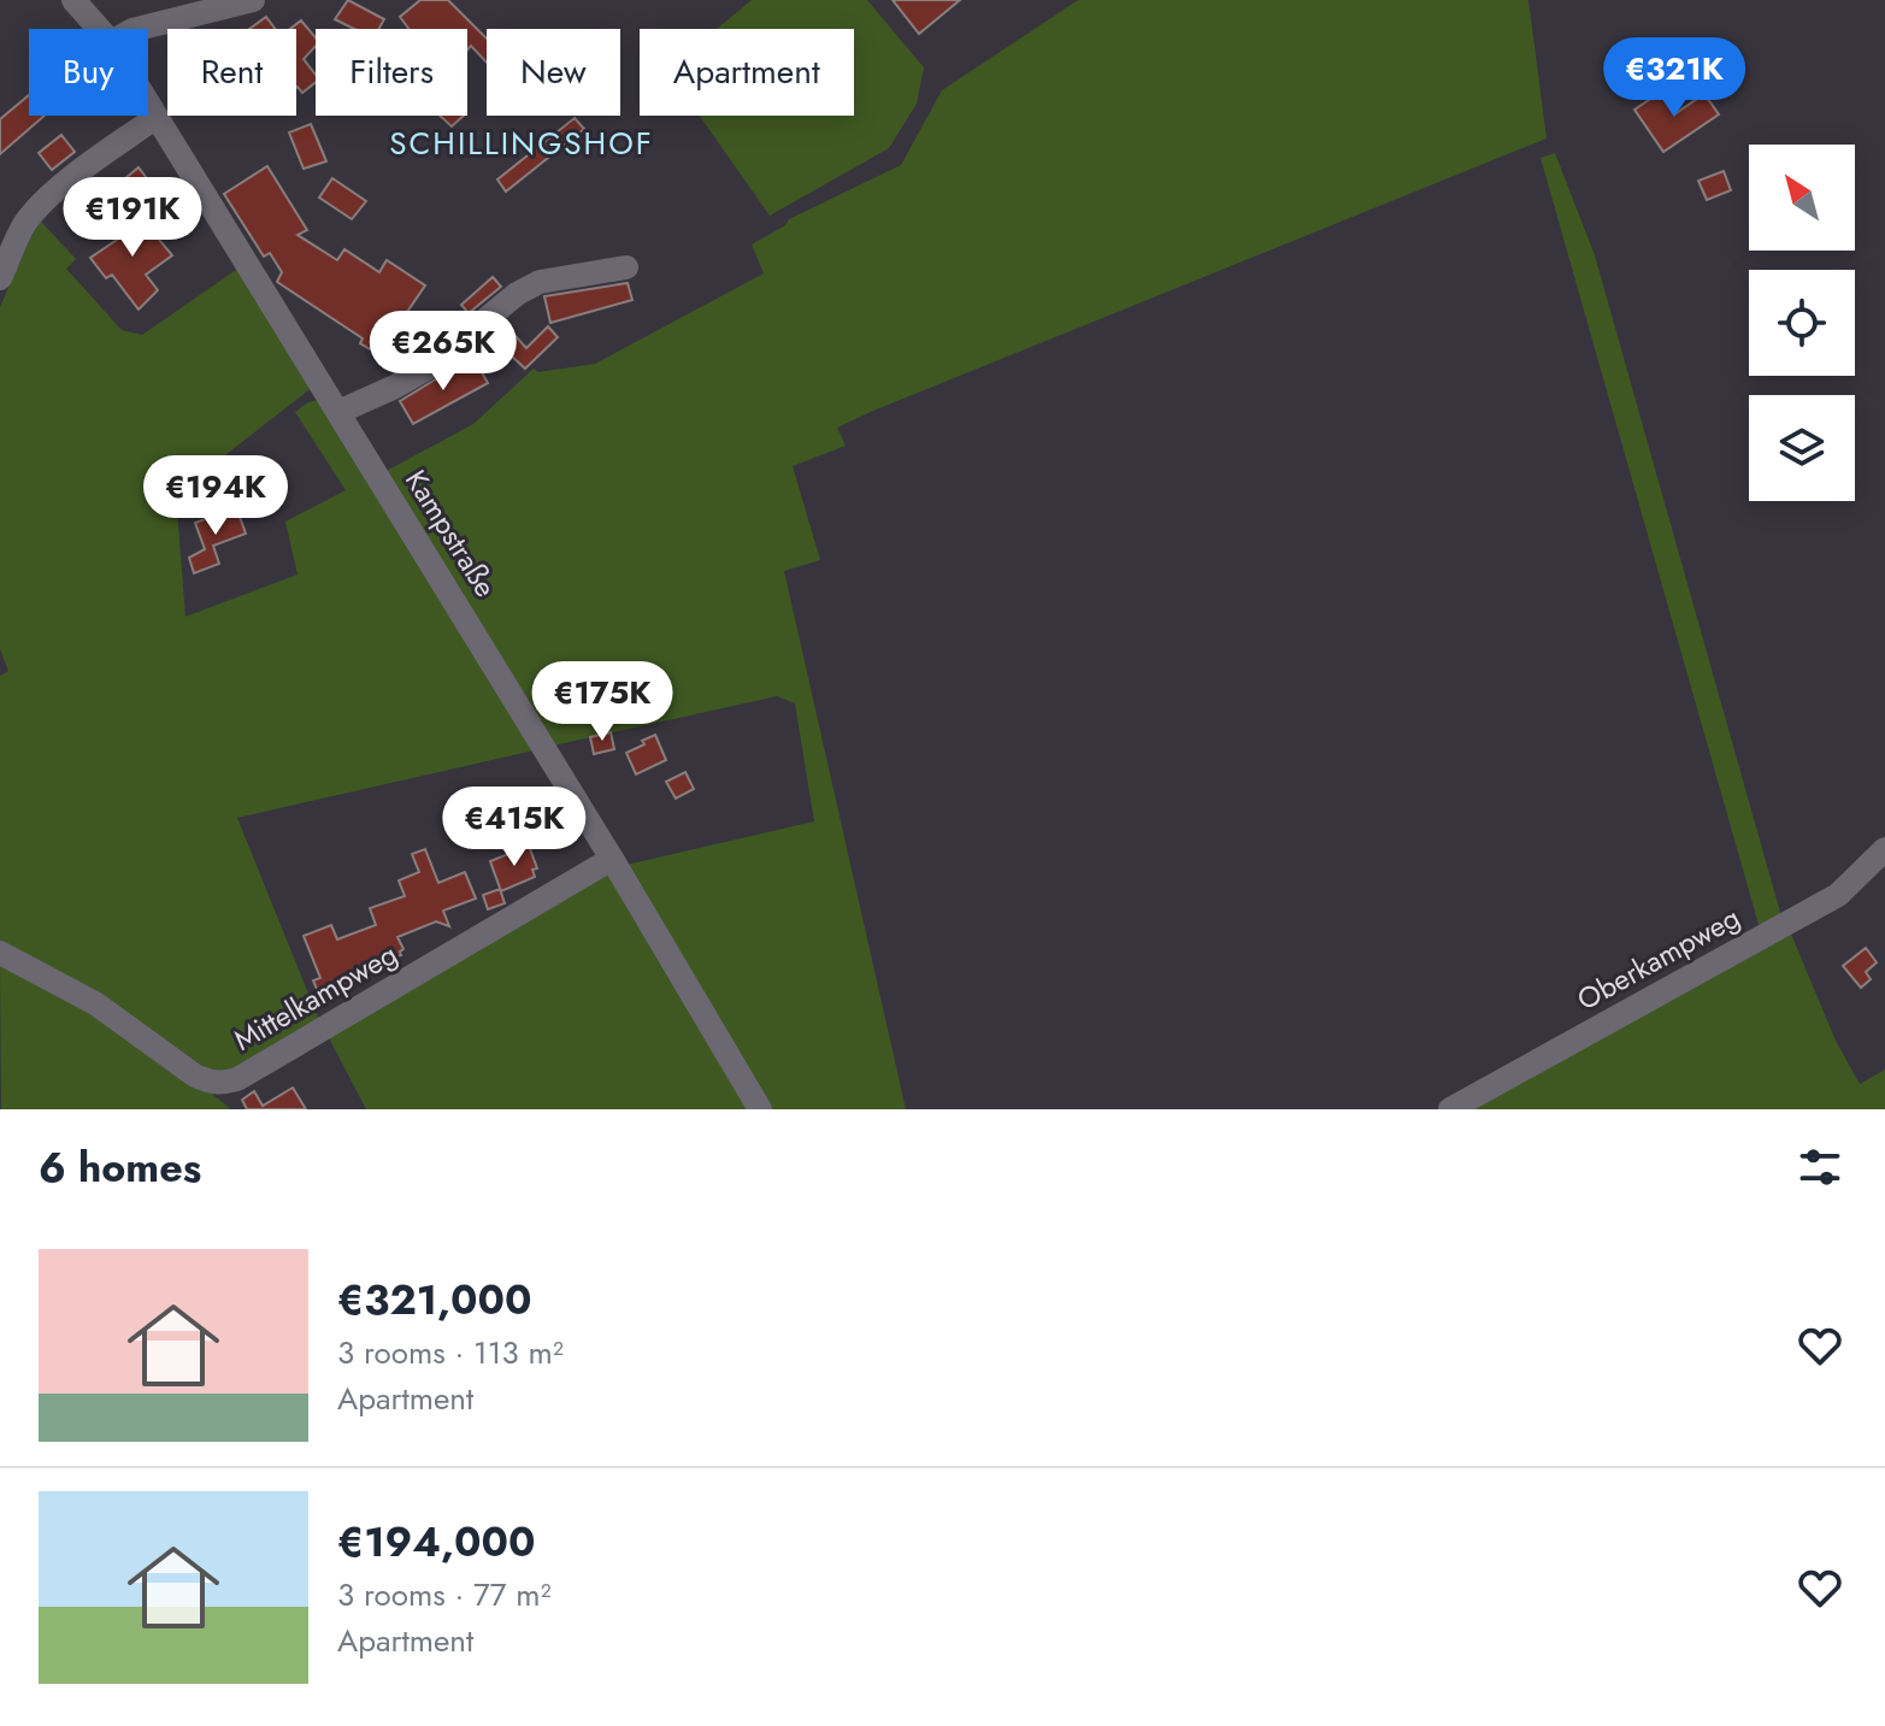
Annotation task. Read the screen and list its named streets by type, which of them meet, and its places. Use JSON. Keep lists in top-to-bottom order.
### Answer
{
  "streets": {
    "street": ["Kampstraße", "Oberkampweg", "Mittelkampweg"]
  },
  "crossings": [
    ["Kampstraße", "Mittelkampweg"]
  ],
  "districts": ["SCHILLINGSHOF"],
  "north": "top left",
  "page": {
    "chip": [
      "Buy",
      "Rent",
      "Filters",
      "New",
      "Apartment"
    ],
    "price": [
      "€321K",
      "€191K",
      "€265K",
      "€194K",
      "€175K",
      "€415K"
    ],
    "heading": "6 homes",
    "list": [
      {
        "name": "€321,000",
        "note": "3 rooms · 113 m² · Apartment"
      },
      {
        "name": "€194,000",
        "note": "3 rooms · 77 m² · Apartment"
      }
    ]
  }
}
